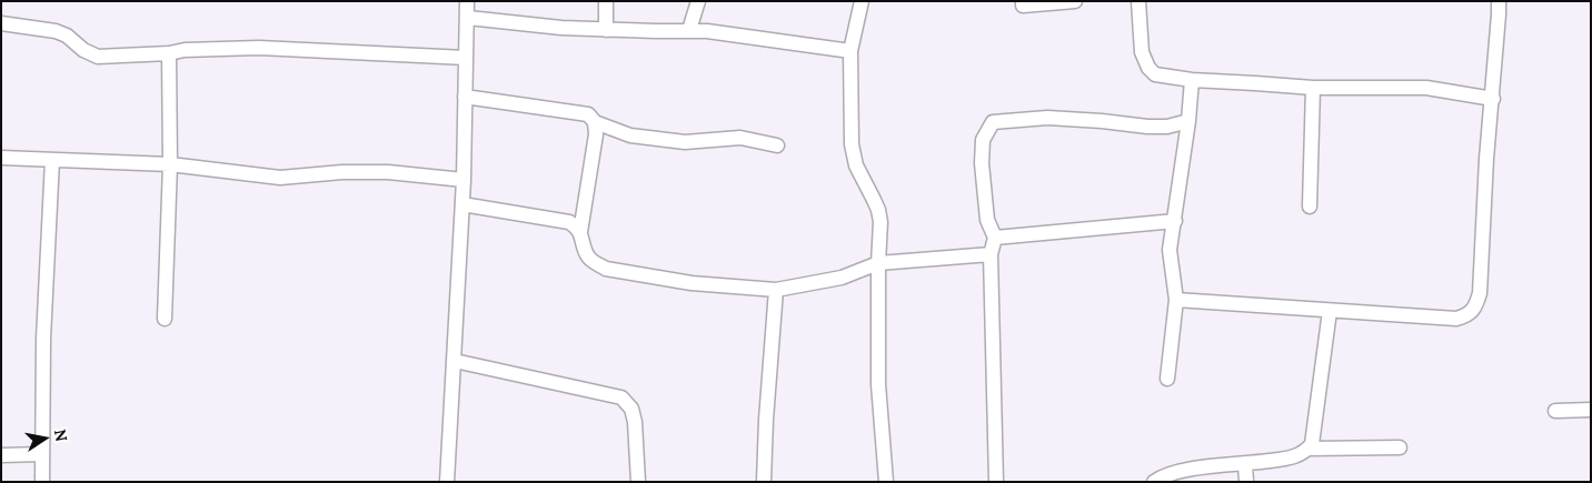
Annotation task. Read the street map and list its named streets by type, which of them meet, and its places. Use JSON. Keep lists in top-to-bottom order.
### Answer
{
  "north": "right"
}
